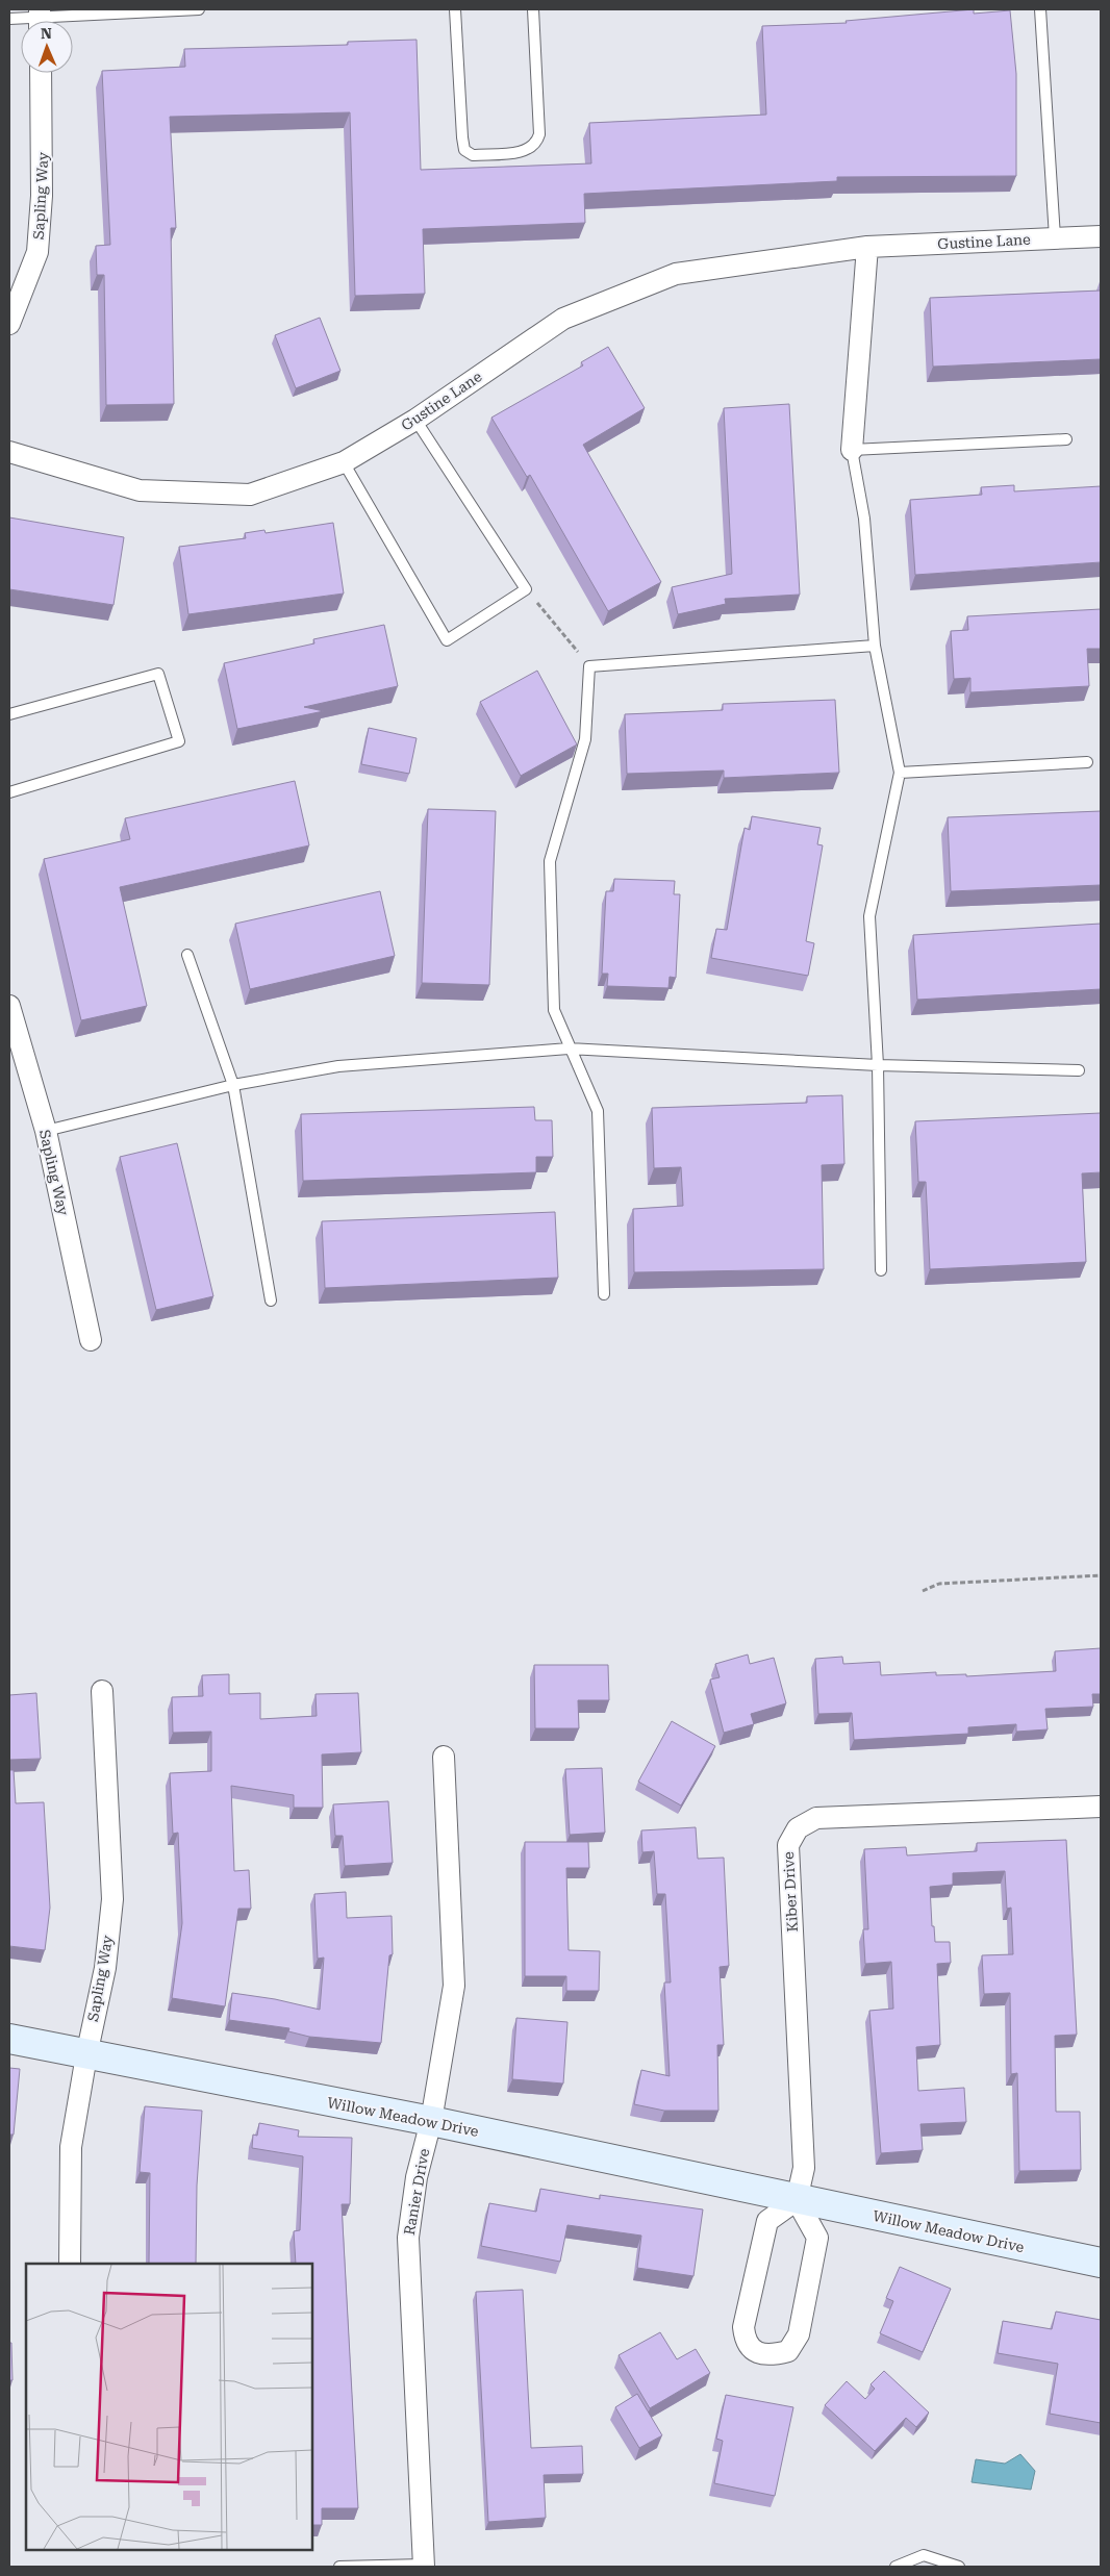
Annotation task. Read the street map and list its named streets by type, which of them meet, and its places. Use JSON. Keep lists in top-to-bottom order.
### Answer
{
  "streets": {
    "street": [
      "Sapling Way",
      "Gustine Lane",
      "Kiber Drive",
      "Willow Meadow Drive",
      "Ranier Drive"
    ]
  },
  "crossings": [
    ["Sapling Way", "Willow Meadow Drive"],
    ["Kiber Drive", "Willow Meadow Drive"],
    ["Willow Meadow Drive", "Ranier Drive"]
  ],
  "north": "top"
}
